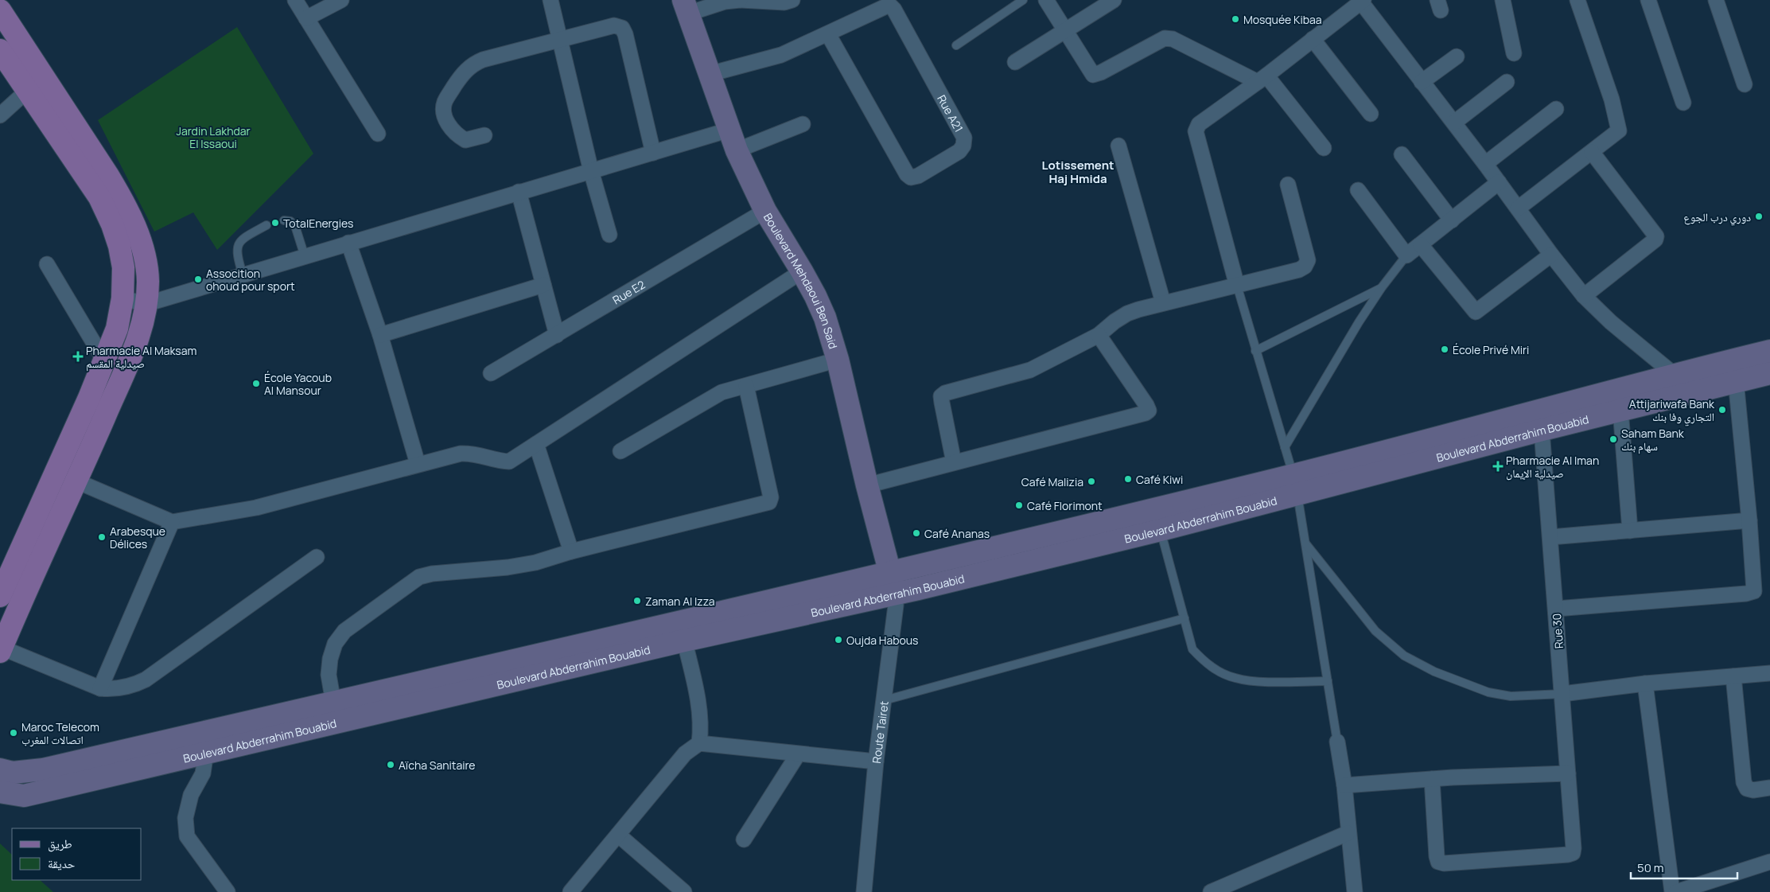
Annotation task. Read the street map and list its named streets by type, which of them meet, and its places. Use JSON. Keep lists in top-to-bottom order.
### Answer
{
  "streets": {
    "main road": ["Boulevard Mehdaoui Ben Said", "Boulevard Abderrahim Bouabid", "Route Tairet"],
    "street": ["Rue A21", "Rue E2", "Rue 30"]
  },
  "crossings": [
    ["Rue A21", "Boulevard Mehdaoui Ben Said"],
    ["Boulevard Mehdaoui Ben Said", "Rue E2"],
    ["Boulevard Mehdaoui Ben Said", "Boulevard Abderrahim Bouabid"],
    ["Boulevard Mehdaoui Ben Said", "Route Tairet"],
    ["Boulevard Abderrahim Bouabid", "Rue 30"],
    ["Boulevard Abderrahim Bouabid", "Route Tairet"]
  ],
  "districts": ["Lotissement Haj Hmida"],
  "parks": ["Jardin Lakhdar El Issaoui"],
  "places": {
    "other": [
      "Mosquée Kibaa",
      "دوري درب الجوع",
      "TotalEnergies",
      "Assocition ohoud pour sport",
      "École Privé Miri",
      "École Yacoub Al Mansour",
      "Attijariwafa Bank التجاري وفا بنك",
      "Saham Bank سهام بنك",
      "Café Kiwi",
      "Café Malizia",
      "Café Florimont",
      "Café Ananas",
      "Arabesque Délices",
      "Zaman Al Izza",
      "Oujda Habous",
      "Maroc Telecom اتصالات المغرب",
      "Aïcha Sanitaire"
    ],
    "health": ["Pharmacie Al Maksam صيدلية المقسم", "Pharmacie Al Iman صيدلية الإيمان"]
  },
  "legend": ["طريق", "حديقة"],
  "scale_bar": "50 m"
}
